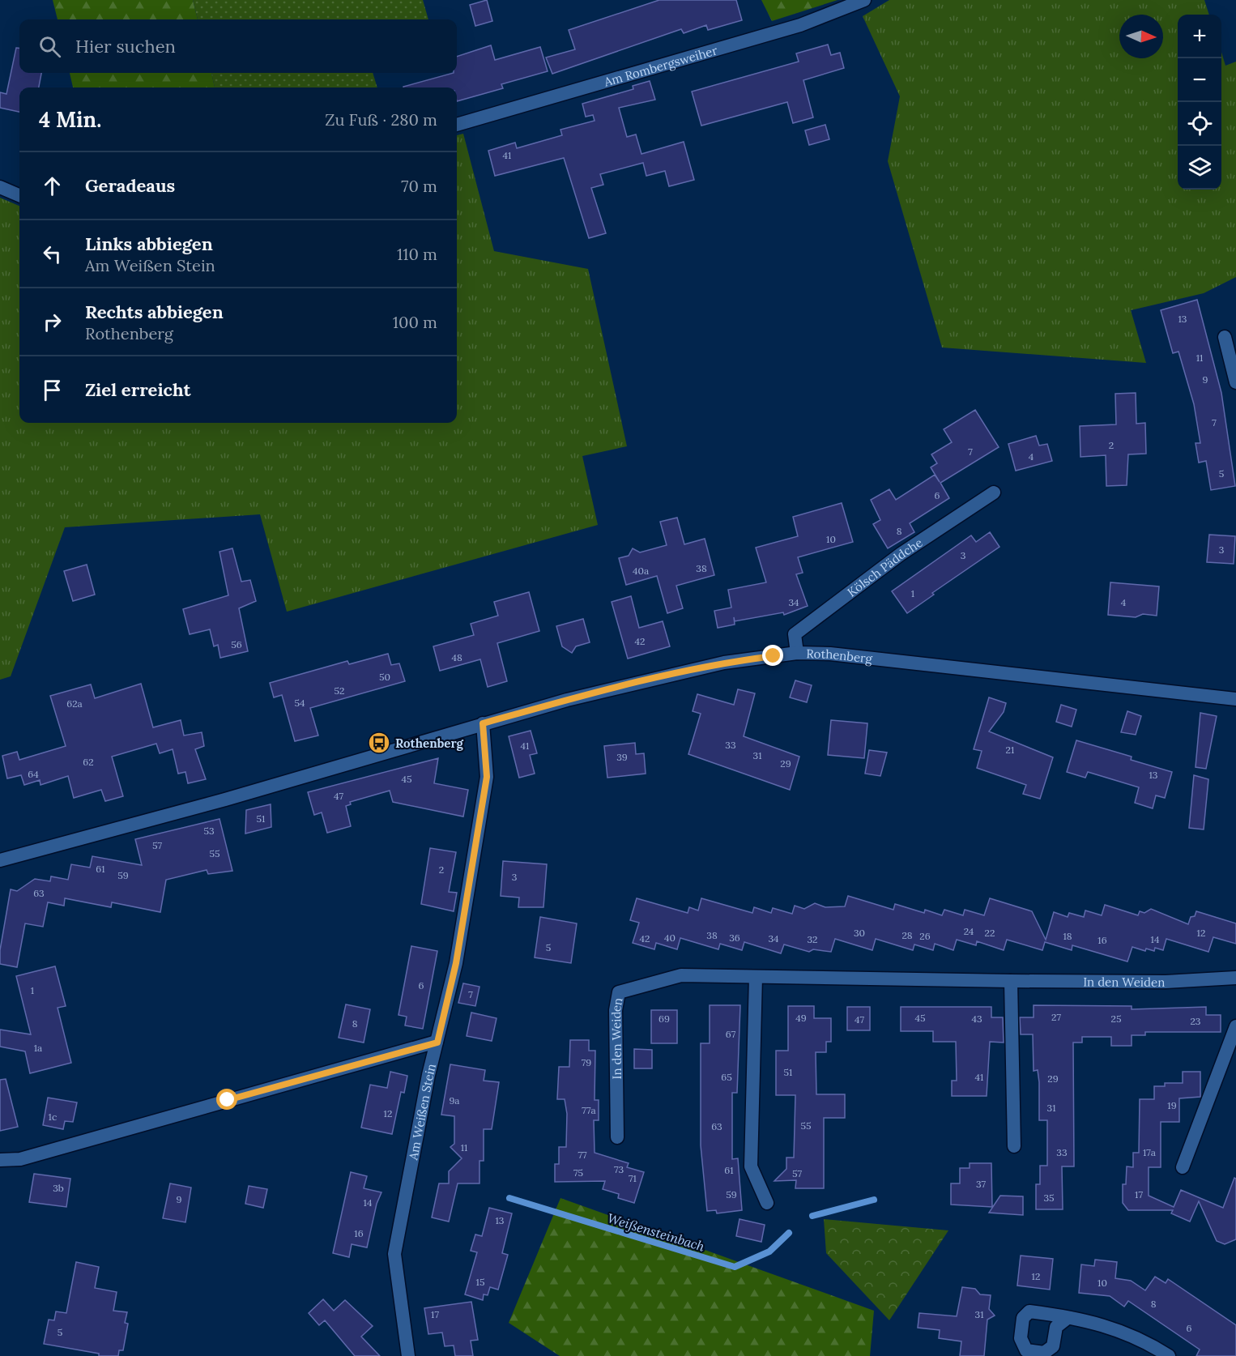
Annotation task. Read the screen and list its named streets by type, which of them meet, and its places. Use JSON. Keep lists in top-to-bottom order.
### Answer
{
  "streets": {
    "street": [
      "Am Rombergsweiher",
      "Kölsch Päddche",
      "Rothenberg",
      "In den Weiden",
      "Am Weißen Stein"
    ]
  },
  "crossings": [
    ["Kölsch Päddche", "Rothenberg"],
    ["Rothenberg", "Am Weißen Stein"]
  ],
  "water": ["Weißensteinbach"],
  "places": {
    "bus stop": ["Rothenberg"]
  },
  "house_numbers": [
    "41",
    "13",
    "11",
    "9",
    "7",
    "2",
    "7",
    "4",
    "5",
    "6",
    "8",
    "10",
    "3",
    "3",
    "38",
    "40a",
    "1",
    "34",
    "4",
    "42",
    "56",
    "48",
    "50",
    "52",
    "54",
    "62a",
    "33",
    "41",
    "21",
    "31",
    "39",
    "62",
    "29",
    "64",
    "13",
    "45",
    "47",
    "51",
    "53",
    "57",
    "55",
    "61",
    "2",
    "59",
    "3",
    "63",
    "24",
    "30",
    "22",
    "12",
    "38",
    "28",
    "26",
    "18",
    "40",
    "36",
    "42",
    "34",
    "32",
    "14",
    "16",
    "5",
    "6",
    "1",
    "7",
    "27",
    "49",
    "45",
    "69",
    "43",
    "25",
    "47",
    "23",
    "8",
    "67",
    "1a",
    "79",
    "51",
    "65",
    "41",
    "29",
    "9a",
    "19",
    "31",
    "77a",
    "12",
    "1c",
    "55",
    "63",
    "11",
    "33",
    "17a",
    "77",
    "73",
    "61",
    "75",
    "57",
    "71",
    "37",
    "3b",
    "59",
    "17",
    "35",
    "9",
    "14",
    "13",
    "16",
    "12",
    "15",
    "10",
    "8",
    "17",
    "31",
    "6",
    "5"
  ],
  "north": "right",
  "page": {
    "map_buttons": ["+", "−"],
    "search": "Hier suchen",
    "heading": ["4 Min.", "Zu Fuß · 280 m"],
    "list": [
      ["Geradeaus", "70 m"],
      ["Links abbiegen", "Am Weißen Stein", "110 m"],
      ["Rechts abbiegen", "Rothenberg", "100 m"],
      "Ziel erreicht"
    ]
  }
}
